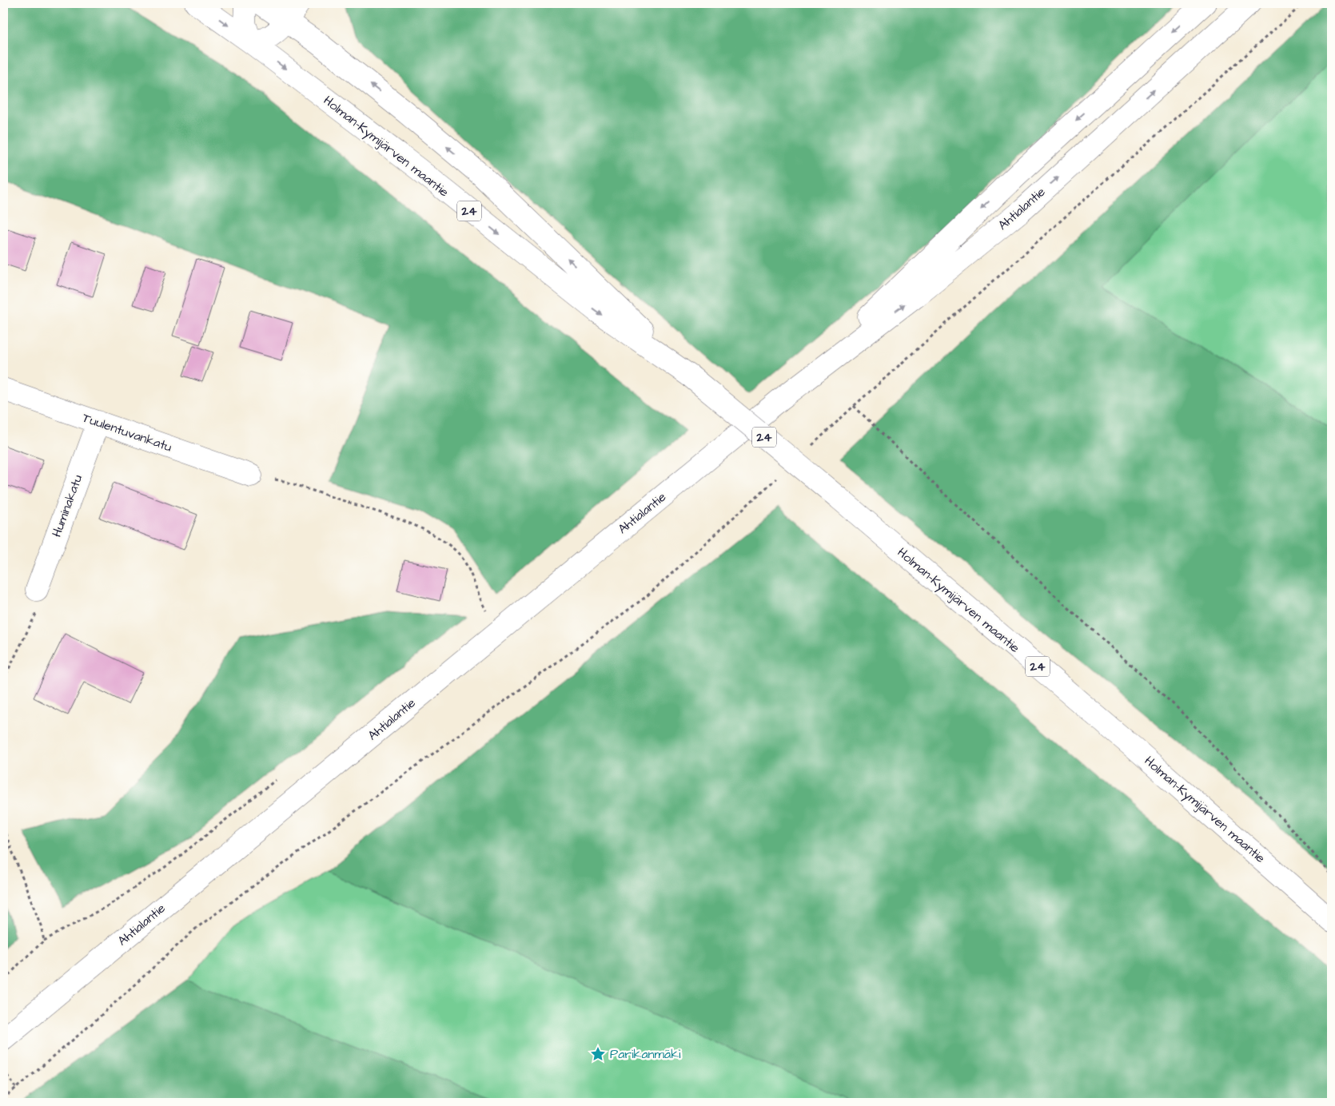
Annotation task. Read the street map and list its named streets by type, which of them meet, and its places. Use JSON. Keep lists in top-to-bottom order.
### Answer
{
  "streets": {
    "main road": [
      "Holman–Kymijärven maantie",
      "Ahtialantie",
      "24",
      "Tuulentuvankatu",
      "Huminakatu"
    ]
  },
  "crossings": [
    ["Tuulentuvankatu", "Huminakatu"]
  ],
  "places": {
    "place": ["Parikanmäki"]
  }
}
